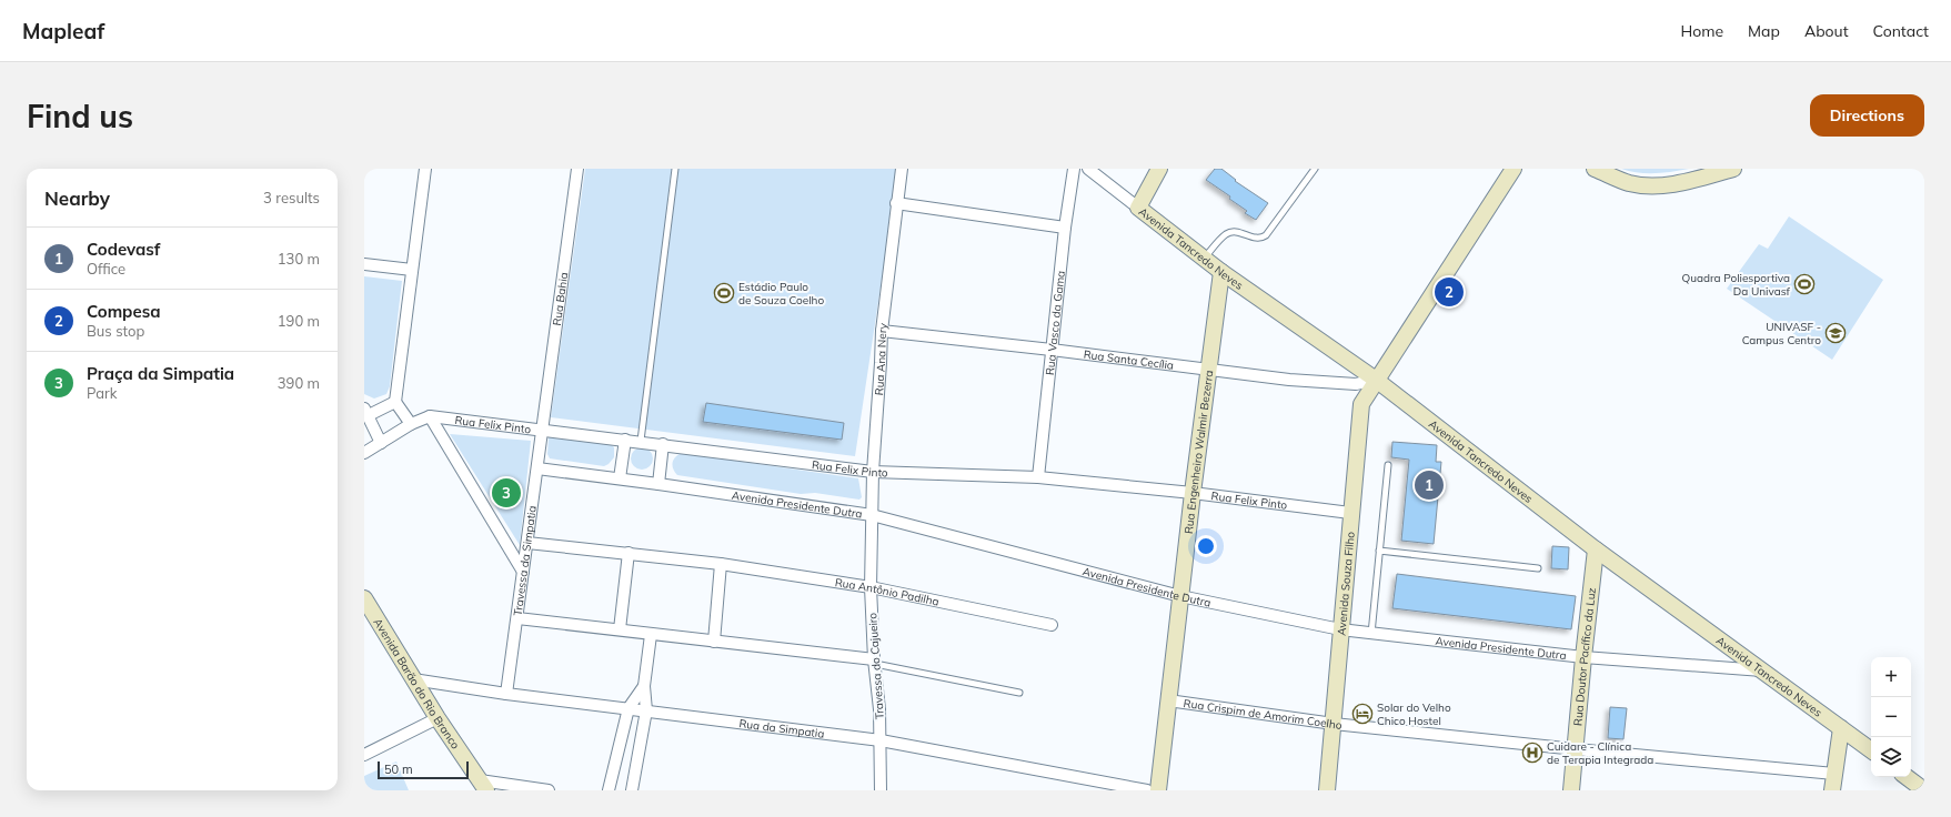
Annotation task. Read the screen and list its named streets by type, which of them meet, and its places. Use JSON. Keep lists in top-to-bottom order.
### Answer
{
  "streets": {
    "main road": [
      "Avenida Tancredo Neves",
      "Rua Engenheiro Walmir Bezerra",
      "Avenida Souza Filho",
      "Rua Doutor Pacífico da Luz",
      "Avenida Barão do Rio Branco"
    ],
    "street": [
      "Rua Bahia",
      "Rua Vasco da Gama",
      "Rua Ana Nery",
      "Rua Santa Cecília",
      "Rua Felix Pinto",
      "Avenida Presidente Dutra",
      "Travessa da Simpatia",
      "Rua Antônio Padilha",
      "Travessa do Cajueiro",
      "Rua Crispim de Amorim Coelho",
      "Rua da Simpatia"
    ]
  },
  "crossings": [
    ["Avenida Tancredo Neves", "Rua Santa Cecília"],
    ["Avenida Tancredo Neves", "Rua Engenheiro Walmir Bezerra"],
    ["Avenida Tancredo Neves", "Avenida Presidente Dutra"],
    ["Avenida Tancredo Neves", "Avenida Souza Filho"],
    ["Avenida Tancredo Neves", "Rua Doutor Pacífico da Luz"],
    ["Rua Bahia", "Rua Felix Pinto"],
    ["Rua Bahia", "Travessa da Simpatia"],
    ["Rua Vasco da Gama", "Rua Santa Cecília"],
    ["Rua Vasco da Gama", "Rua Felix Pinto"],
    ["Rua Ana Nery", "Rua Santa Cecília"],
    ["Rua Ana Nery", "Rua Felix Pinto"],
    ["Rua Ana Nery", "Avenida Presidente Dutra"],
    ["Rua Ana Nery", "Travessa do Cajueiro"],
    ["Rua Santa Cecília", "Rua Engenheiro Walmir Bezerra"],
    ["Rua Santa Cecília", "Avenida Souza Filho"],
    ["Rua Felix Pinto", "Rua Engenheiro Walmir Bezerra"],
    ["Rua Felix Pinto", "Travessa da Simpatia"],
    ["Rua Felix Pinto", "Avenida Souza Filho"],
    ["Rua Engenheiro Walmir Bezerra", "Avenida Presidente Dutra"],
    ["Rua Engenheiro Walmir Bezerra", "Rua Crispim de Amorim Coelho"],
    ["Avenida Presidente Dutra", "Travessa da Simpatia"],
    ["Avenida Presidente Dutra", "Avenida Souza Filho"],
    ["Avenida Presidente Dutra", "Rua Doutor Pacífico da Luz"],
    ["Avenida Presidente Dutra", "Travessa do Cajueiro"],
    ["Travessa da Simpatia", "Rua Antônio Padilha"],
    ["Travessa da Simpatia", "Rua da Simpatia"],
    ["Avenida Souza Filho", "Rua Crispim de Amorim Coelho"],
    ["Rua Antônio Padilha", "Travessa do Cajueiro"],
    ["Rua Doutor Pacífico da Luz", "Rua Crispim de Amorim Coelho"],
    ["Travessa do Cajueiro", "Rua da Simpatia"],
    ["Avenida Barão do Rio Branco", "Rua da Simpatia"]
  ],
  "places": {
    "sports": ["Quadra Poliesportiva Da Univasf", "Estádio Paulo de Souza Coelho"],
    "school or university": ["UNIVASF - Campus Centro"],
    "hotel": ["Solar do Velho Chico Hostel"],
    "hospital": ["Cuidare - Clínica de Terapia Integrada"]
  },
  "scale_bar": "50 m",
  "page": {
    "header": "Mapleaf",
    "nav": [
      "Home",
      "Map",
      "About",
      "Contact"
    ],
    "buttons": "Directions",
    "title": "Find us",
    "heading": ["Nearby", "3 results"],
    "list": [
      {
        "mark": "1",
        "name": "Codevasf",
        "note": "Office",
        "value": "130 m"
      },
      {
        "mark": "2",
        "name": "Compesa",
        "note": "Bus stop",
        "value": "190 m"
      },
      {
        "mark": "3",
        "name": "Praça da Simpatia",
        "note": "Park",
        "value": "390 m"
      }
    ],
    "pins": ["2", "1", "3"],
    "map_buttons": ["+", "−"],
    "scale": "50 m"
  }
}
